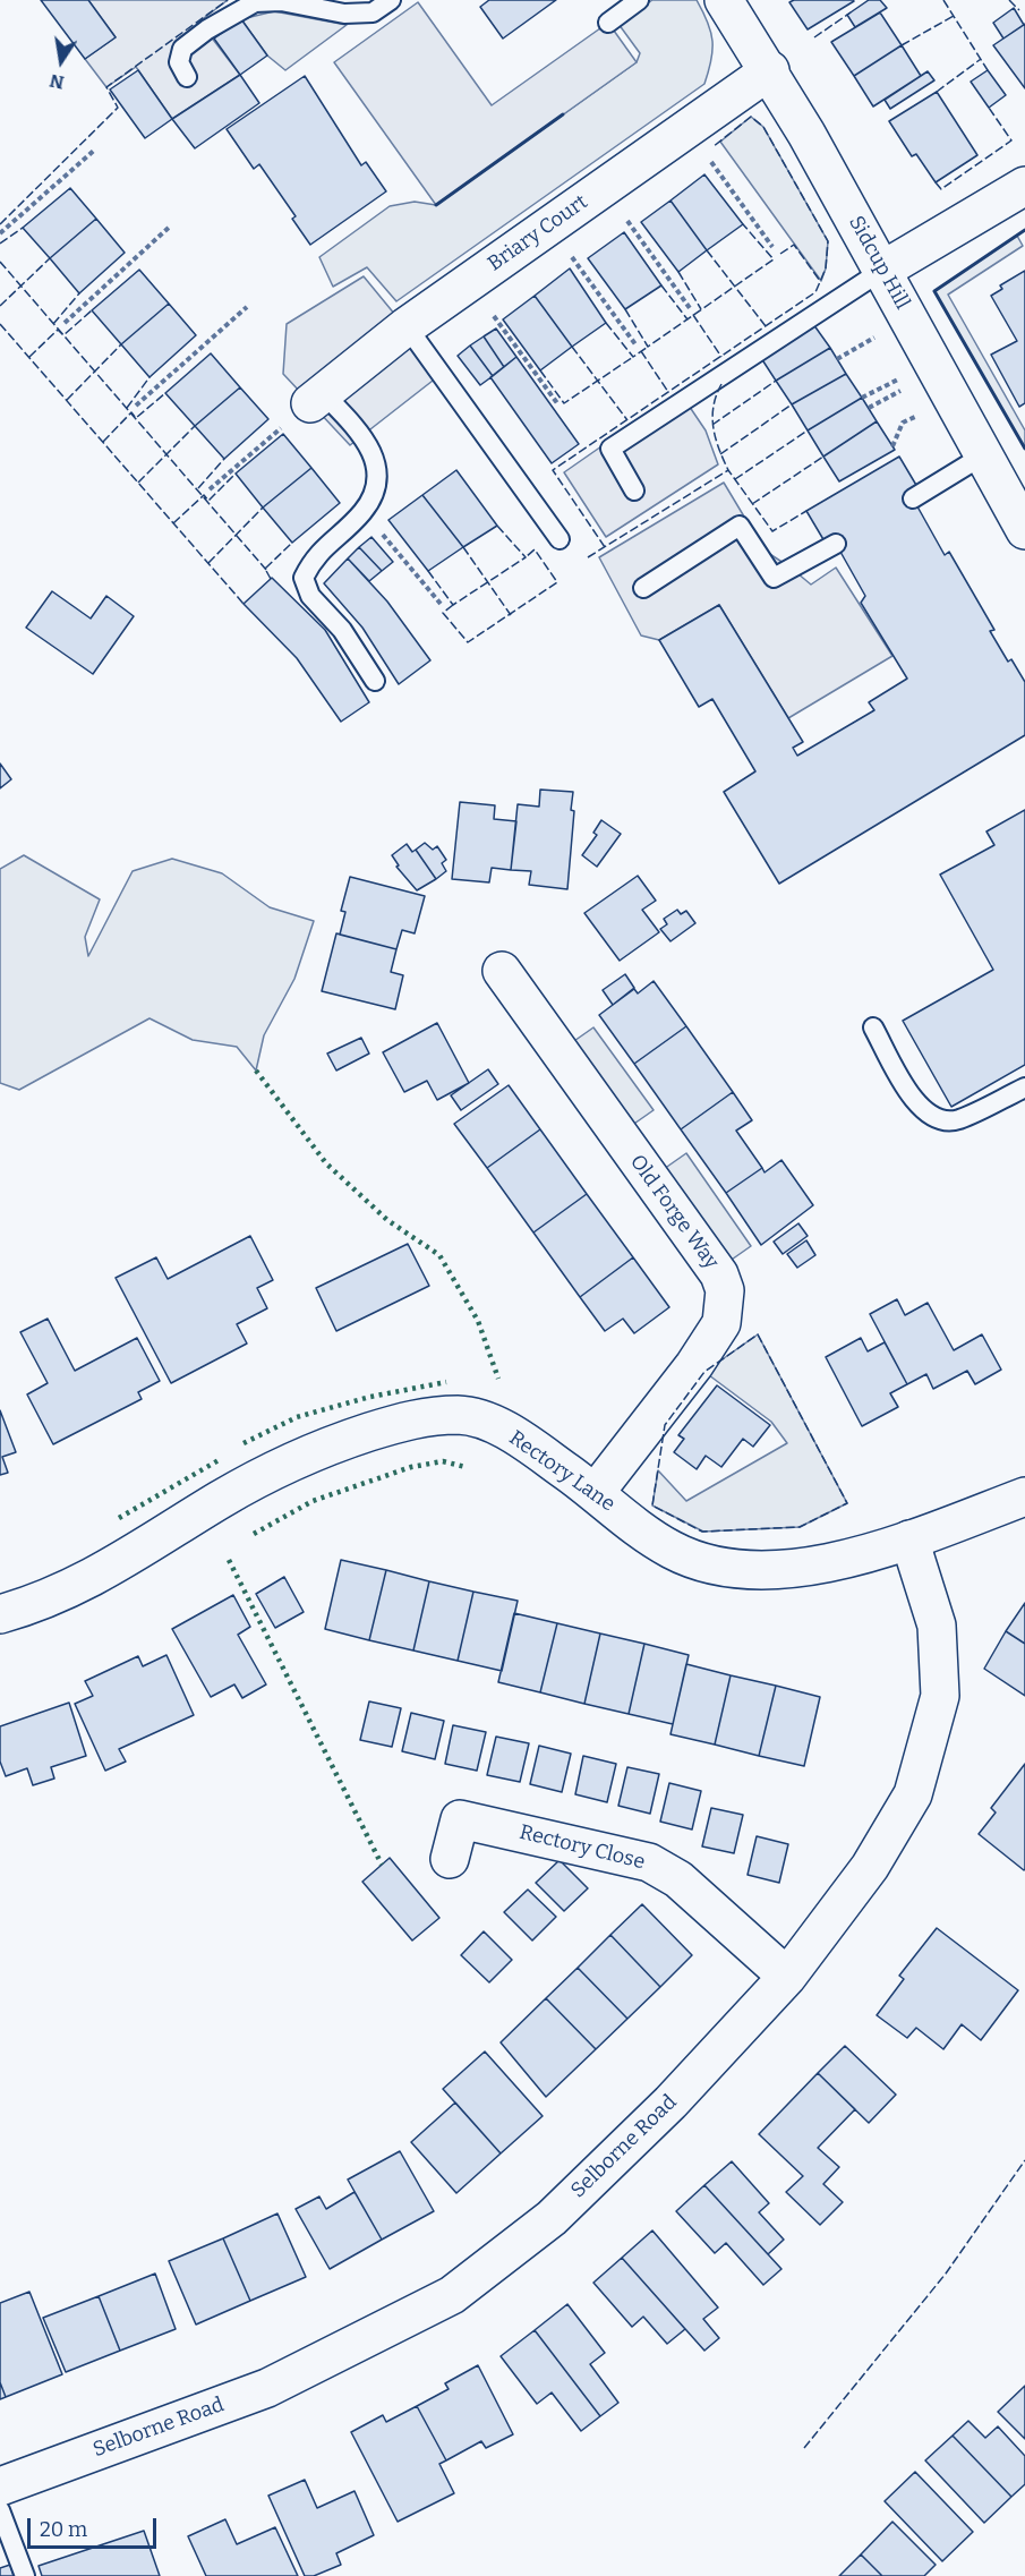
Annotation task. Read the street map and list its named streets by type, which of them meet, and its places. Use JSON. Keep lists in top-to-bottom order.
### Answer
{
  "streets": {
    "street": [
      "Briary Court",
      "Sidcup Hill",
      "Old Forge Way",
      "Rectory Lane",
      "Rectory Close",
      "Selborne Road"
    ]
  },
  "crossings": [
    ["Briary Court", "Sidcup Hill"],
    ["Old Forge Way", "Rectory Lane"],
    ["Rectory Lane", "Selborne Road"],
    ["Rectory Close", "Selborne Road"]
  ],
  "scale_bar": "20 m",
  "north": "bottom"
}
